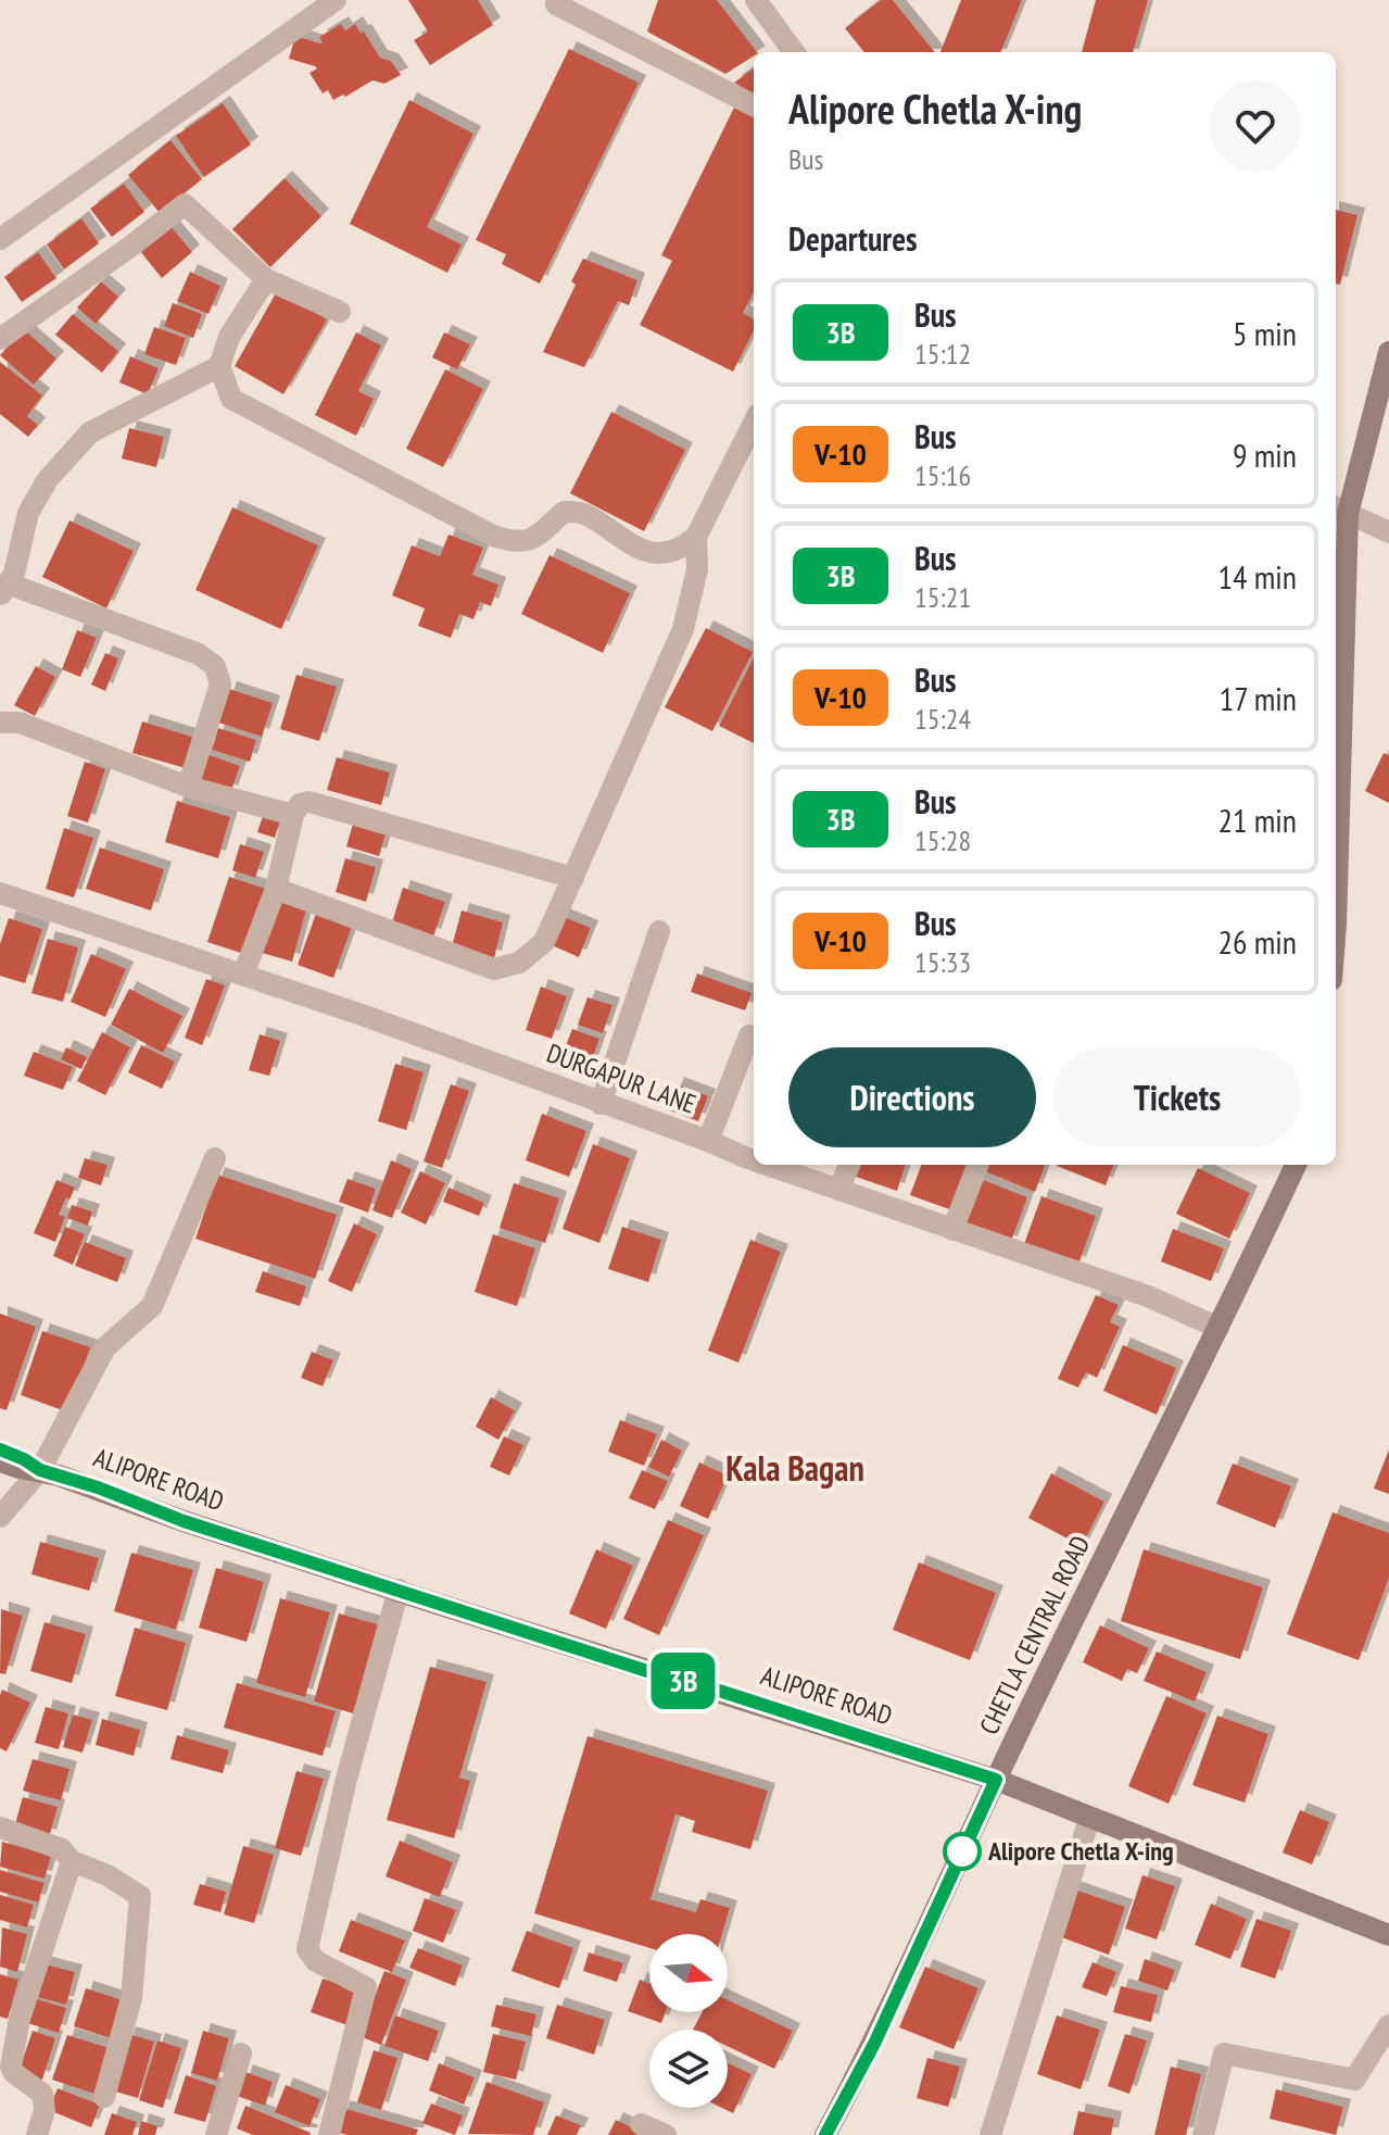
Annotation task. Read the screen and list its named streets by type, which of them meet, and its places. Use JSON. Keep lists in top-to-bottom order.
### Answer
{
  "streets": {
    "main road": ["ALIPORE ROAD", "CHETLA CENTRAL ROAD"],
    "street": ["DURGAPUR LANE"]
  },
  "crossings": [
    ["DURGAPUR LANE", "CHETLA CENTRAL ROAD"],
    ["ALIPORE ROAD", "CHETLA CENTRAL ROAD"]
  ],
  "districts": ["Kala Bagan"],
  "places": ["Alipore Chetla X-ing"],
  "lines": ["bus line 3B"],
  "north": "right",
  "page": {
    "on_map": "3B",
    "heading": [
      ["Alipore Chetla X-ing", "Bus"],
      "Departures"
    ],
    "list": [
      {
        "mark": "3B",
        "name": "Bus",
        "note": "15:12",
        "value": "5 min"
      },
      {
        "mark": "V-10",
        "name": "Bus",
        "note": "15:16",
        "value": "9 min"
      },
      {
        "mark": "3B",
        "name": "Bus",
        "note": "15:21",
        "value": "14 min"
      },
      {
        "mark": "V-10",
        "name": "Bus",
        "note": "15:24",
        "value": "17 min"
      },
      {
        "mark": "3B",
        "name": "Bus",
        "note": "15:28",
        "value": "21 min"
      },
      {
        "mark": "V-10",
        "name": "Bus",
        "note": "15:33",
        "value": "26 min"
      }
    ],
    "buttons": ["Directions", "Tickets"]
  }
}
